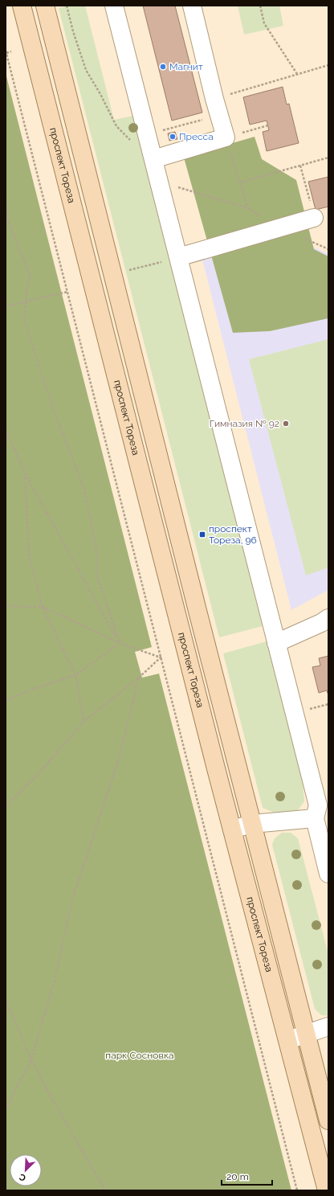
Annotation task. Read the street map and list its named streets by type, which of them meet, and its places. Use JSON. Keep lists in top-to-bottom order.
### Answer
{
  "streets": {
    "main road": ["проспект Тореза"]
  },
  "parks": ["парк Сосновка"],
  "places": {
    "other": ["Магнит", "Пресса", "Гимназия № 92"],
    "transit": ["проспект Тореза, 96"]
  },
  "scale_bar": "20 m",
  "north": "bottom left"
}
